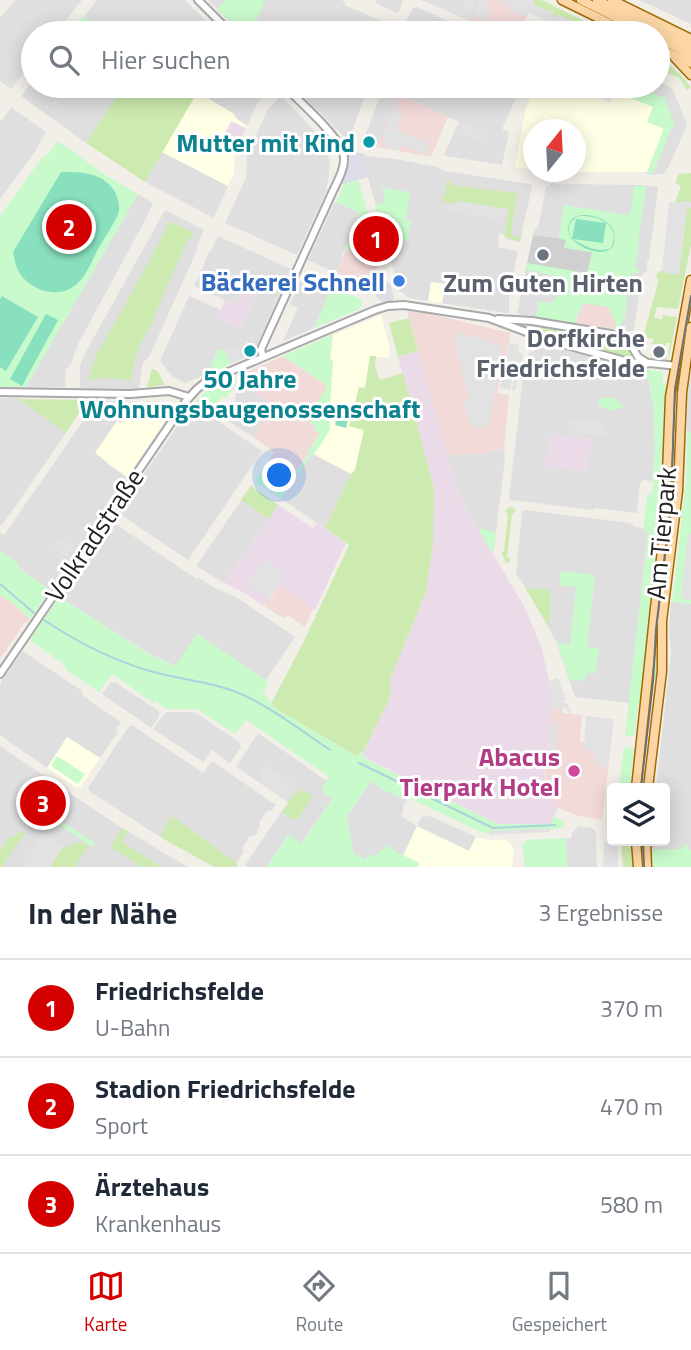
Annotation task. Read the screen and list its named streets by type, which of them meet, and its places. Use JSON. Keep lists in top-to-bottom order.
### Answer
{
  "streets": {
    "main road": ["Am Tierpark"],
    "street": ["Volkradstraße"]
  },
  "places": [
    "Mutter mit Kind",
    "Zum Guten Hirten",
    "Bäckerei Schnell",
    "50 Jahre Wohnungsbaugenossenschaft",
    "Dorfkirche Friedrichsfelde",
    "Abacus Tierpark Hotel"
  ],
  "north": "top",
  "page": {
    "search": "Hier suchen",
    "pins": ["2", "1", "3"],
    "heading": ["In der Nähe", "3 Ergebnisse"],
    "list": [
      {
        "mark": "1",
        "name": "Friedrichsfelde",
        "note": "U-Bahn",
        "value": "370 m"
      },
      {
        "mark": "2",
        "name": "Stadion Friedrichsfelde",
        "note": "Sport",
        "value": "470 m"
      },
      {
        "mark": "3",
        "name": "Ärztehaus",
        "note": "Krankenhaus",
        "value": "580 m"
      }
    ],
    "nav": ["Karte", "Route", "Gespeichert"]
  }
}
